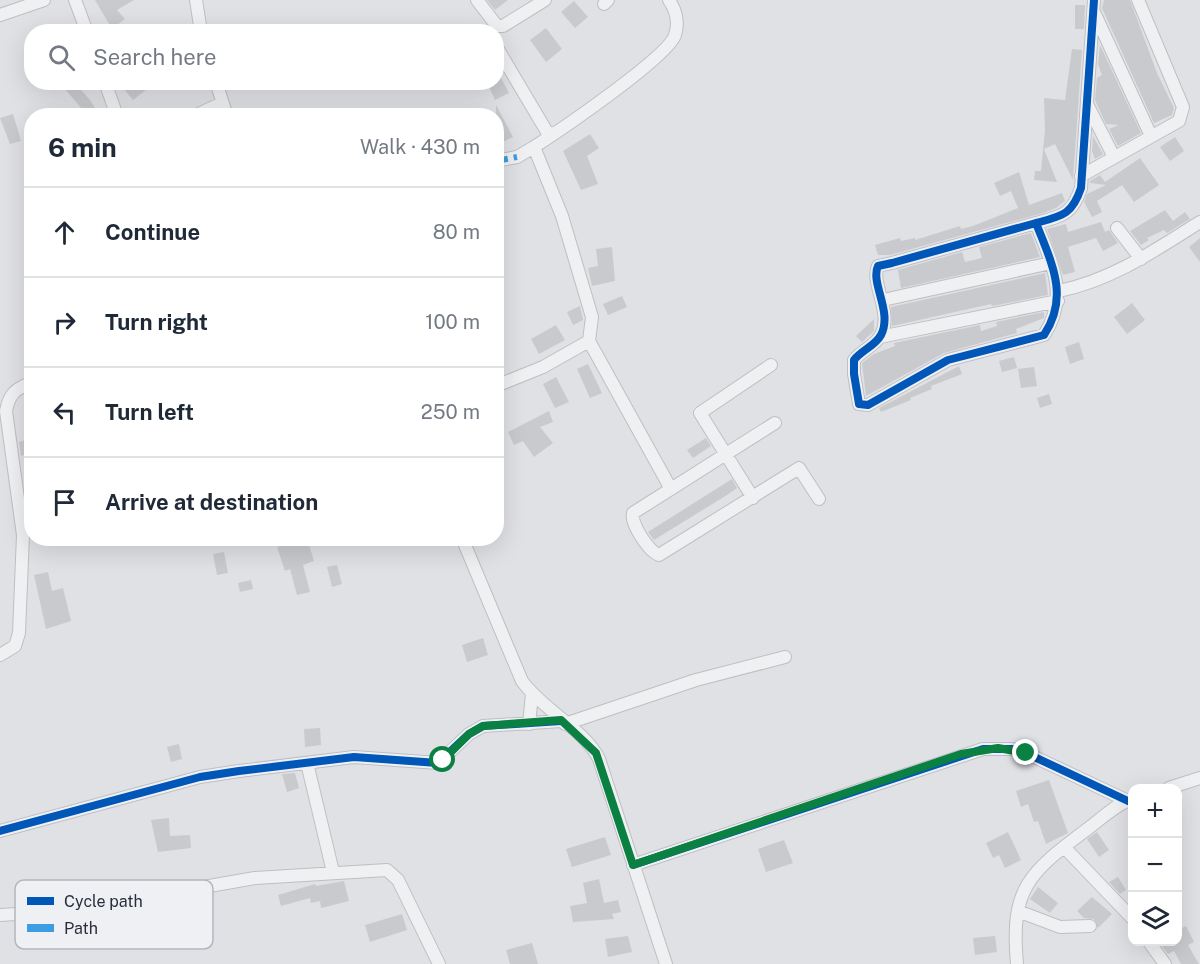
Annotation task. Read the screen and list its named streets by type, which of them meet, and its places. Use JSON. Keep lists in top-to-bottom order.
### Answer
{
  "legend": ["Cycle path", "Path"],
  "page": {
    "search": "Search here",
    "heading": ["6 min", "Walk · 430 m"],
    "list": [
      ["Continue", "80 m"],
      ["Turn right", "100 m"],
      ["Turn left", "250 m"],
      "Arrive at destination"
    ],
    "map_buttons": ["+", "−"]
  }
}
